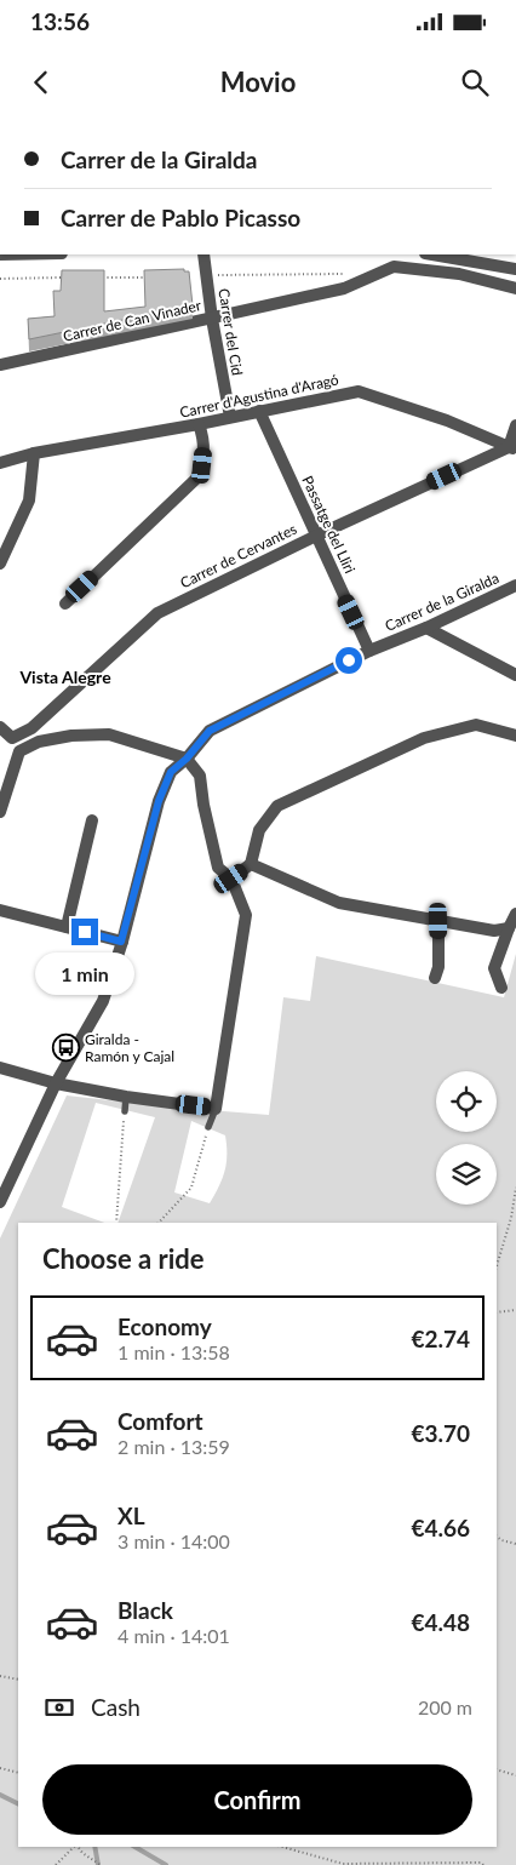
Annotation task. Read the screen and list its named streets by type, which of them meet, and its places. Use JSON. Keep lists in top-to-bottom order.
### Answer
{
  "streets": {
    "street": [
      "Carrer de Can Vinader",
      "Carrer del Cid",
      "Carrer d'Agustina d'Aragó",
      "Passatge del Lliri",
      "Carrer de Cervantes",
      "Carrer de la Giralda"
    ]
  },
  "crossings": [
    ["Carrer de Can Vinader", "Carrer del Cid"],
    ["Carrer del Cid", "Carrer d'Agustina d'Aragó"],
    ["Carrer d'Agustina d'Aragó", "Passatge del Lliri"],
    ["Carrer d'Agustina d'Aragó", "Carrer de Cervantes"],
    ["Passatge del Lliri", "Carrer de Cervantes"],
    ["Passatge del Lliri", "Carrer de la Giralda"]
  ],
  "districts": ["Vista Alegre"],
  "places": {
    "bus stop": ["Giralda - Ramón y Cajal"]
  },
  "page": {
    "status": "13:56",
    "header": "Movio",
    "banner": ["Carrer de la Giralda", "Carrer de Pablo Picasso"],
    "bubble": "1 min",
    "heading": "Choose a ride",
    "list": [
      {
        "name": "Economy",
        "note": "1 min · 13:58",
        "value": "€2.74"
      },
      {
        "name": "Comfort",
        "note": "2 min · 13:59",
        "value": "€3.70"
      },
      {
        "name": "XL",
        "note": "3 min · 14:00",
        "value": "€4.66"
      },
      {
        "name": "Black",
        "note": "4 min · 14:01",
        "value": "€4.48"
      }
    ],
    "pay": ["Cash", "200 m"],
    "buttons": "Confirm"
  }
}
